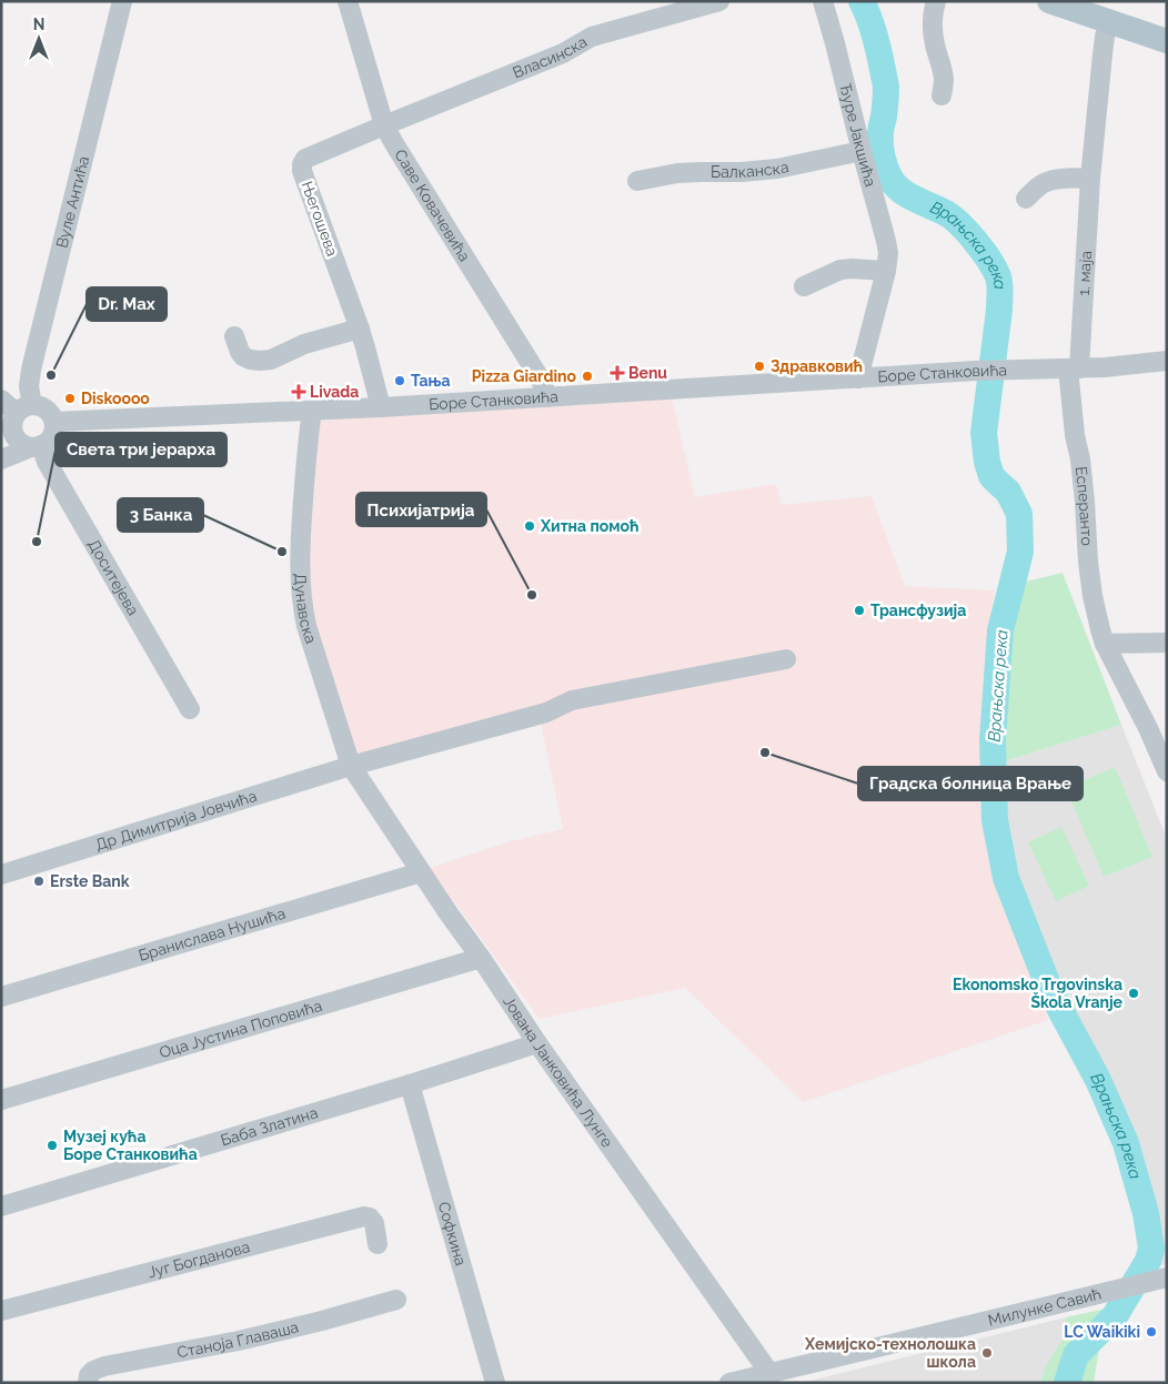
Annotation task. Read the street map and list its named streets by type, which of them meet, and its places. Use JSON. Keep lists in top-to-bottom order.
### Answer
{
  "streets": {
    "street": [
      "Власинска",
      "Ђуре Јакшића",
      "Балканска",
      "Вуле Антића",
      "Саве Ковачевића",
      "Његошева",
      "1. маја",
      "Боре Станковића",
      "Есперанто",
      "Доситејева",
      "Дунавска",
      "Др Димитрија Јовчића",
      "Бранислава Нушића",
      "Оца Јустина Поповића",
      "Јована Јанковића Лунге",
      "Баба Златина",
      "Софкина",
      "Југ Богданова",
      "Милунке Савић",
      "Станоја Главаша"
    ]
  },
  "crossings": [
    ["Власинска", "Саве Ковачевића"],
    ["Власинска", "Његошева"],
    ["Ђуре Јакшића", "Балканска"],
    ["Ђуре Јакшића", "Боре Станковића"],
    ["Вуле Антића", "Боре Станковића"],
    ["Вуле Антића", "Доситејева"],
    ["Саве Ковачевића", "Његошева"],
    ["Саве Ковачевића", "Боре Станковића"],
    ["Његошева", "Боре Станковића"],
    ["1. маја", "Боре Станковића"],
    ["1. маја", "Есперанто"],
    ["Боре Станковића", "Есперанто"],
    ["Боре Станковића", "Доситејева"],
    ["Боре Станковића", "Дунавска"],
    ["Дунавска", "Др Димитрија Јовчића"],
    ["Дунавска", "Јована Јанковића Лунге"],
    ["Др Димитрија Јовчића", "Јована Јанковића Лунге"],
    ["Бранислава Нушића", "Јована Јанковића Лунге"],
    ["Оца Јустина Поповића", "Јована Јанковића Лунге"],
    ["Јована Јанковића Лунге", "Баба Златина"],
    ["Јована Јанковића Лунге", "Милунке Савић"],
    ["Баба Златина", "Софкина"]
  ],
  "water": ["Врањска река"],
  "places": {
    "other": [
      "Здравковић",
      "Dr. Max",
      "Pizza Giardino",
      "Тања",
      "Diskoooo",
      "Хитна помоћ",
      "Света три јерарха",
      "3 Банка",
      "Психијатрија",
      "Трансфузија",
      "Градска болница Врање",
      "Erste Bank",
      "Ekonomsko Trgovinska Škola Vranje",
      "Музеј кућа Боре Станковића",
      "LC Waikiki",
      "Хемијско-технолошка школа"
    ],
    "health": ["Benu", "Livada"]
  },
  "north": "top"
}
